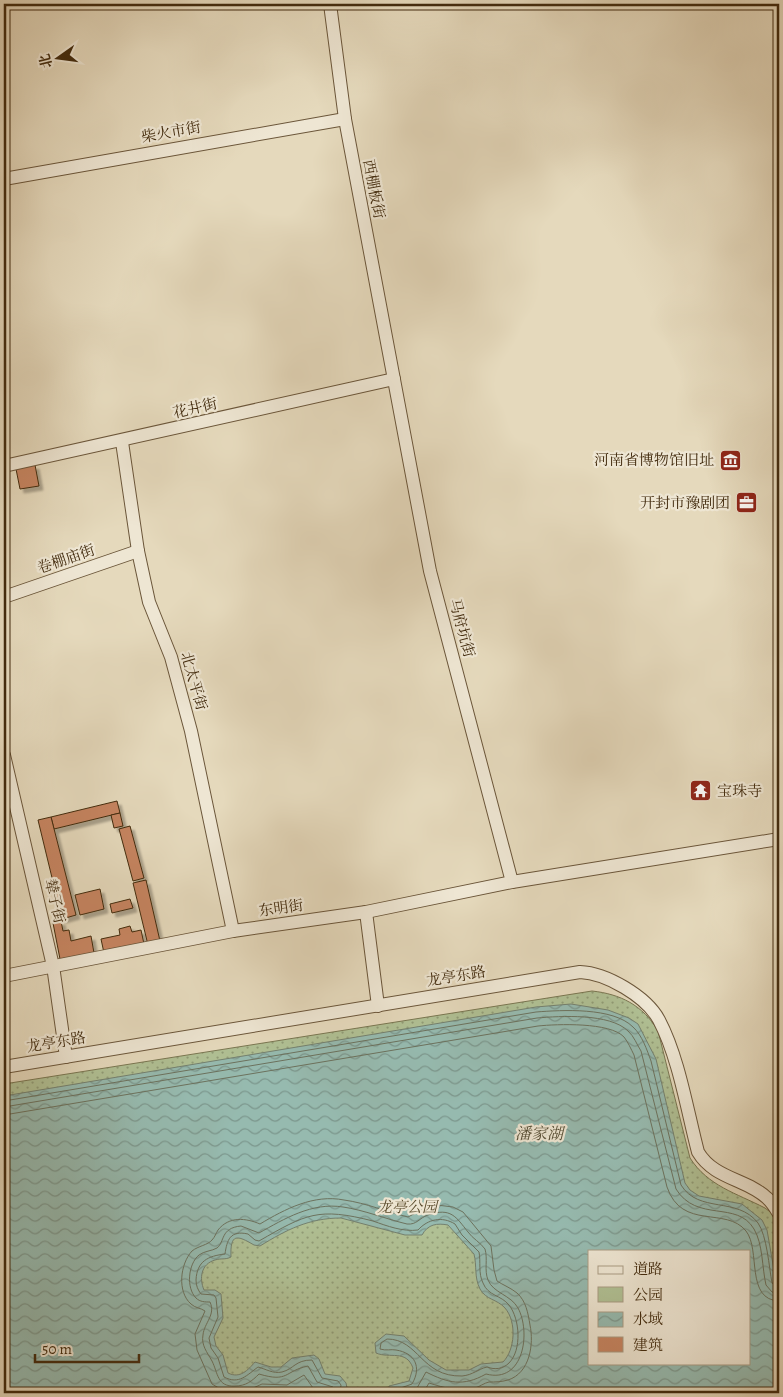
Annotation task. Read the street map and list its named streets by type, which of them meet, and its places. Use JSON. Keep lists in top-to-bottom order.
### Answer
{
  "streets": {
    "street": [
      "柴火市街",
      "西棚板街",
      "花井街",
      "卷棚庙街",
      "马府坑街",
      "北太平街",
      "辇子街",
      "东明街",
      "龙亭东路"
    ]
  },
  "crossings": [
    ["柴火市街", "西棚板街"],
    ["西棚板街", "花井街"],
    ["西棚板街", "马府坑街"],
    ["花井街", "马府坑街"],
    ["花井街", "北太平街"],
    ["卷棚庙街", "北太平街"],
    ["马府坑街", "东明街"],
    ["北太平街", "东明街"],
    ["辇子街", "东明街"],
    ["辇子街", "龙亭东路"]
  ],
  "water": ["潘家湖"],
  "parks": ["龙亭公园"],
  "places": {
    "museum": ["河南省博物馆旧址"],
    "office": ["开封市豫剧团"],
    "temple": ["宝珠寺"]
  },
  "legend": [
    "道路",
    "公园",
    "水域",
    "建筑"
  ],
  "scale_bar": "50 m",
  "north": "left"
}
